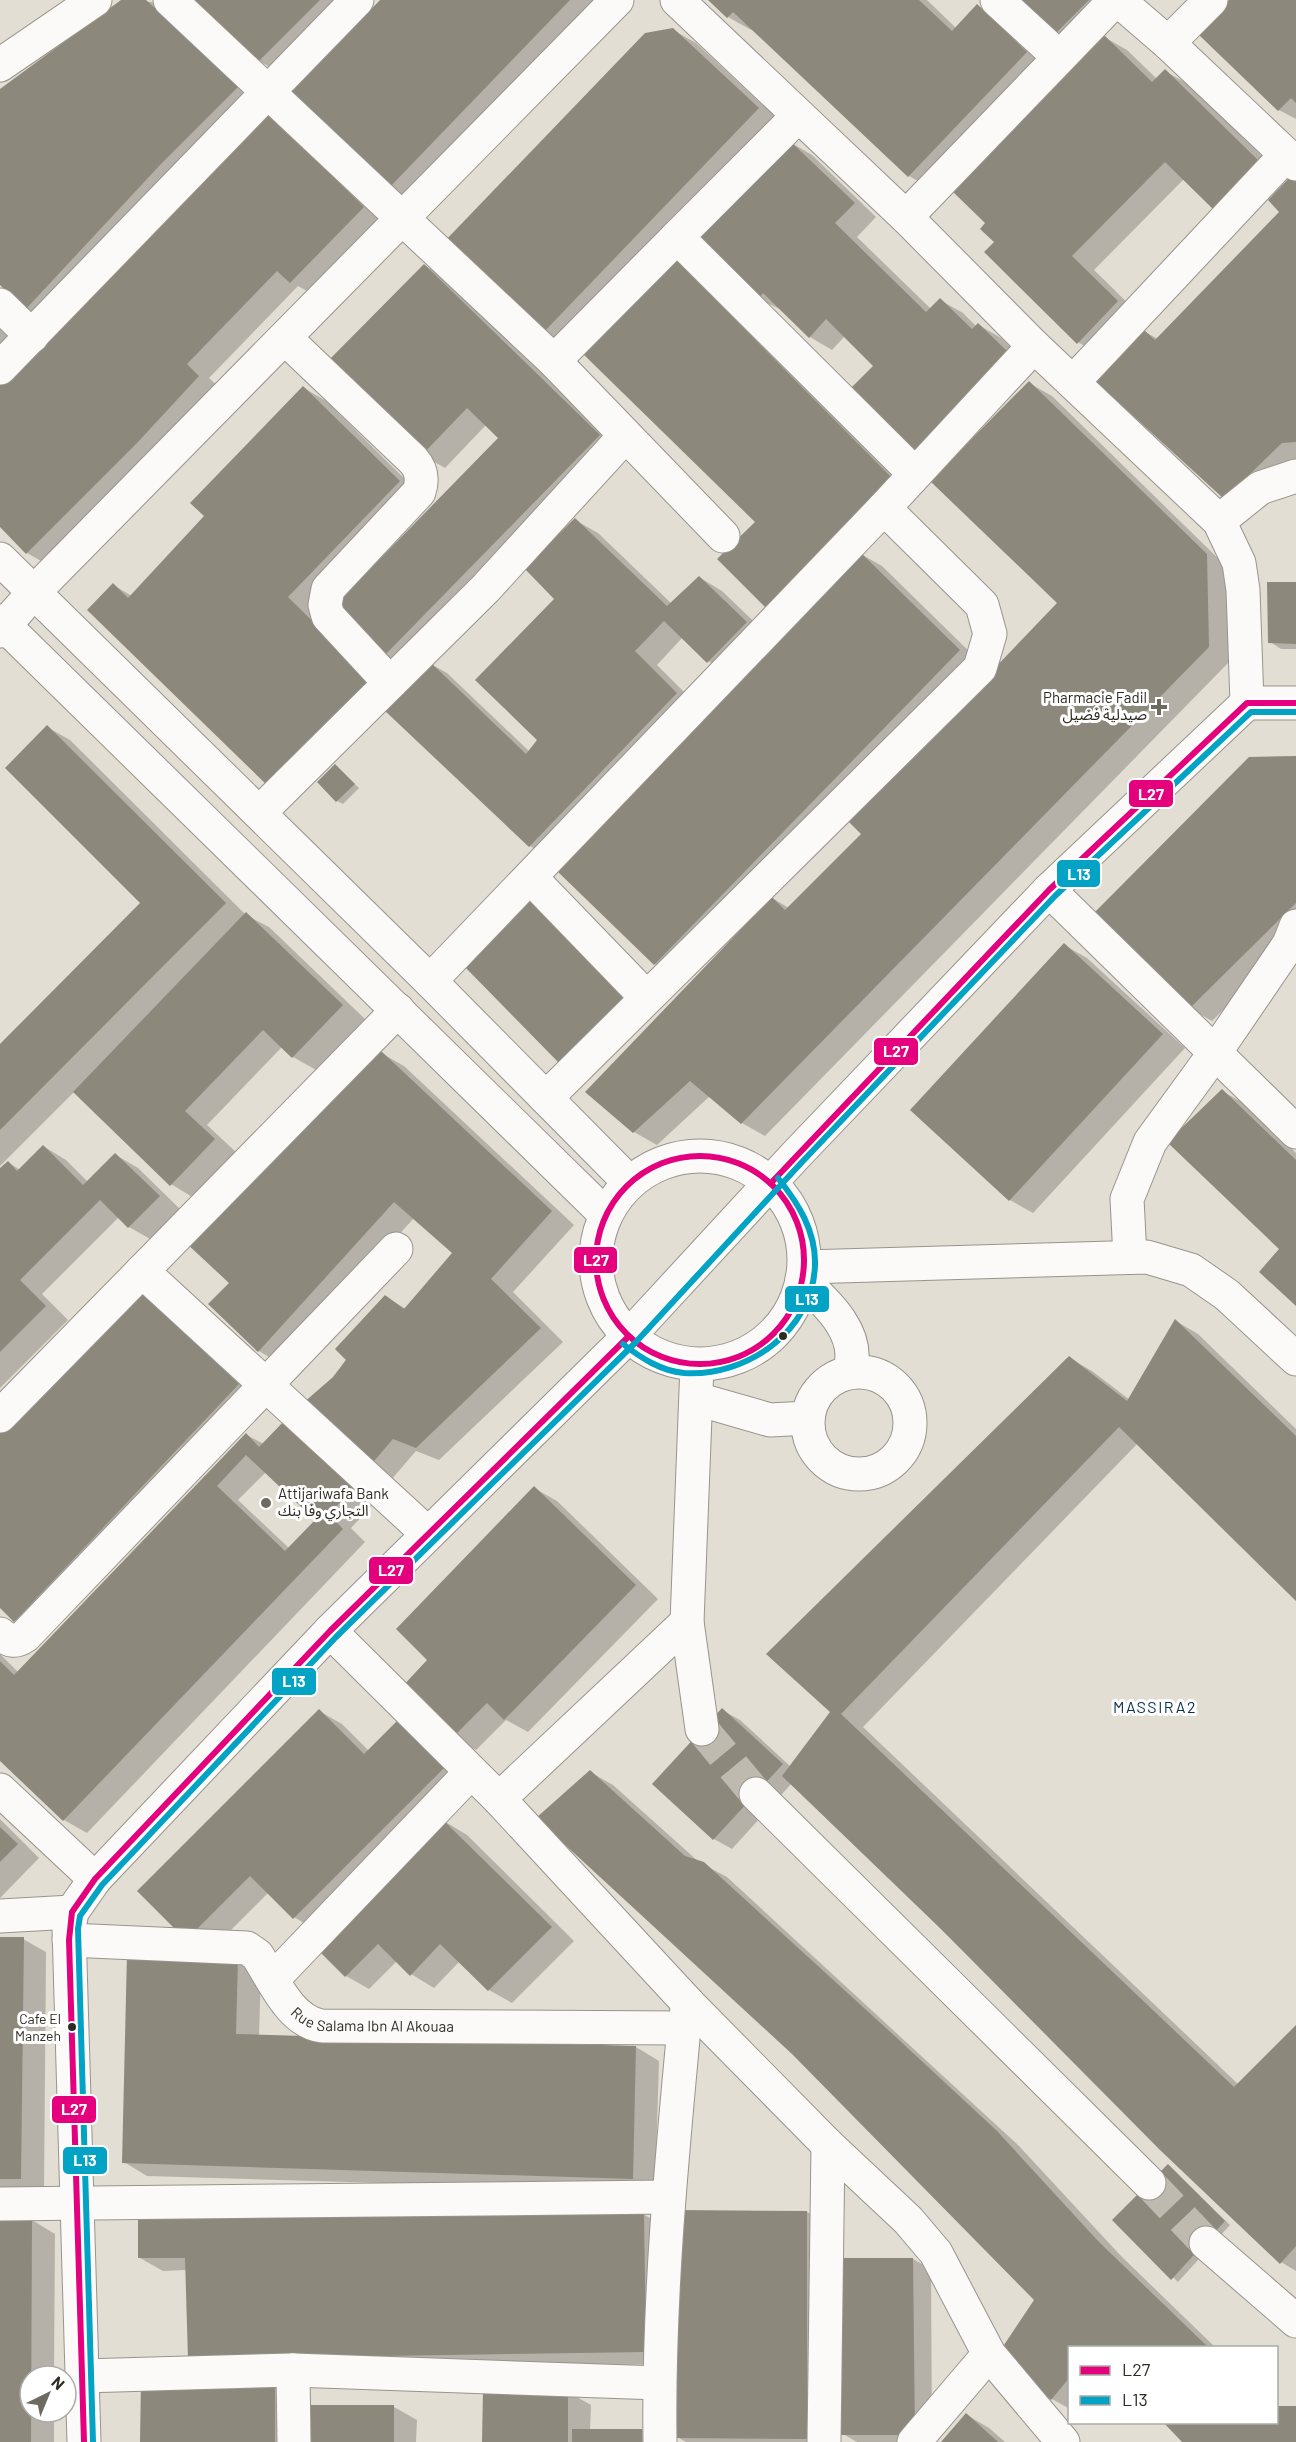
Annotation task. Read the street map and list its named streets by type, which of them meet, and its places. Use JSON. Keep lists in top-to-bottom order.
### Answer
{
  "streets": {
    "street": ["Rue Salama Ibn Al Akouaa"]
  },
  "districts": ["MASSIRA2"],
  "places": {
    "health": ["Pharmacie Fadil صيدلية فضيل"],
    "other": ["Attijariwafa Bank التجاري وفا بنك", "Cafe El Manzeh"]
  },
  "lines": ["transit line L27", "transit line L13"],
  "legend": ["L27", "L13"],
  "north": "top right"
}
